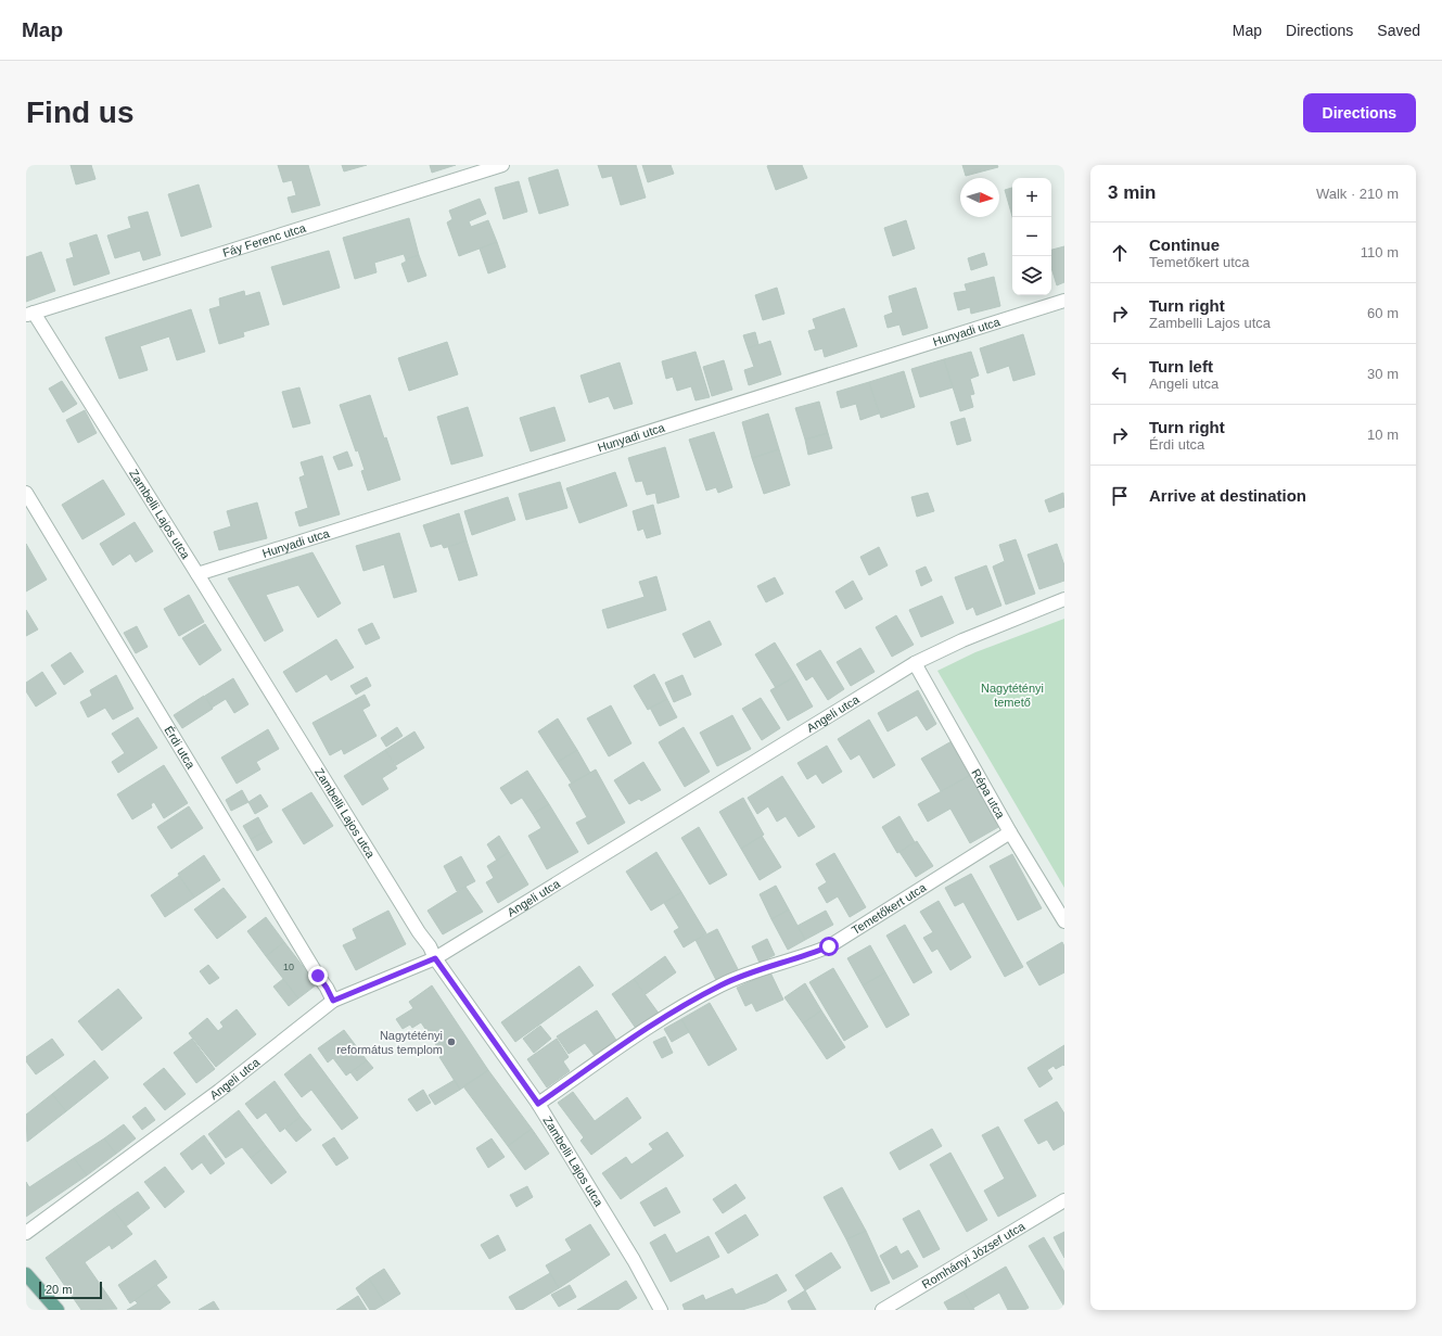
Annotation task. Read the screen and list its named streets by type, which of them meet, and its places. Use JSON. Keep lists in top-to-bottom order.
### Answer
{
  "streets": {
    "street": [
      "Fáy Ferenc utca",
      "Hunyadi utca",
      "Zambelli Lajos utca",
      "Angeli utca",
      "Érdi utca",
      "Répa utca",
      "Temetőkert utca",
      "Romhányi József utca"
    ]
  },
  "crossings": [
    ["Fáy Ferenc utca", "Zambelli Lajos utca"],
    ["Hunyadi utca", "Zambelli Lajos utca"],
    ["Zambelli Lajos utca", "Angeli utca"],
    ["Zambelli Lajos utca", "Temetőkert utca"],
    ["Angeli utca", "Érdi utca"],
    ["Angeli utca", "Répa utca"],
    ["Répa utca", "Temetőkert utca"]
  ],
  "parks": ["Nagytétényi temető"],
  "places": ["Nagytétényi református templom"],
  "house_numbers": ["10"],
  "scale_bar": "20 m",
  "north": "right",
  "page": {
    "header": "Map",
    "nav": ["Map", "Directions", "Saved"],
    "buttons": "Directions",
    "title": "Find us",
    "heading": ["3 min", "Walk · 210 m"],
    "map_buttons": ["+", "−"],
    "list": [
      ["Continue", "Temetőkert utca", "110 m"],
      ["Turn right", "Zambelli Lajos utca", "60 m"],
      ["Turn left", "Angeli utca", "30 m"],
      ["Turn right", "Érdi utca", "10 m"],
      "Arrive at destination"
    ],
    "scale": "20 m"
  }
}
